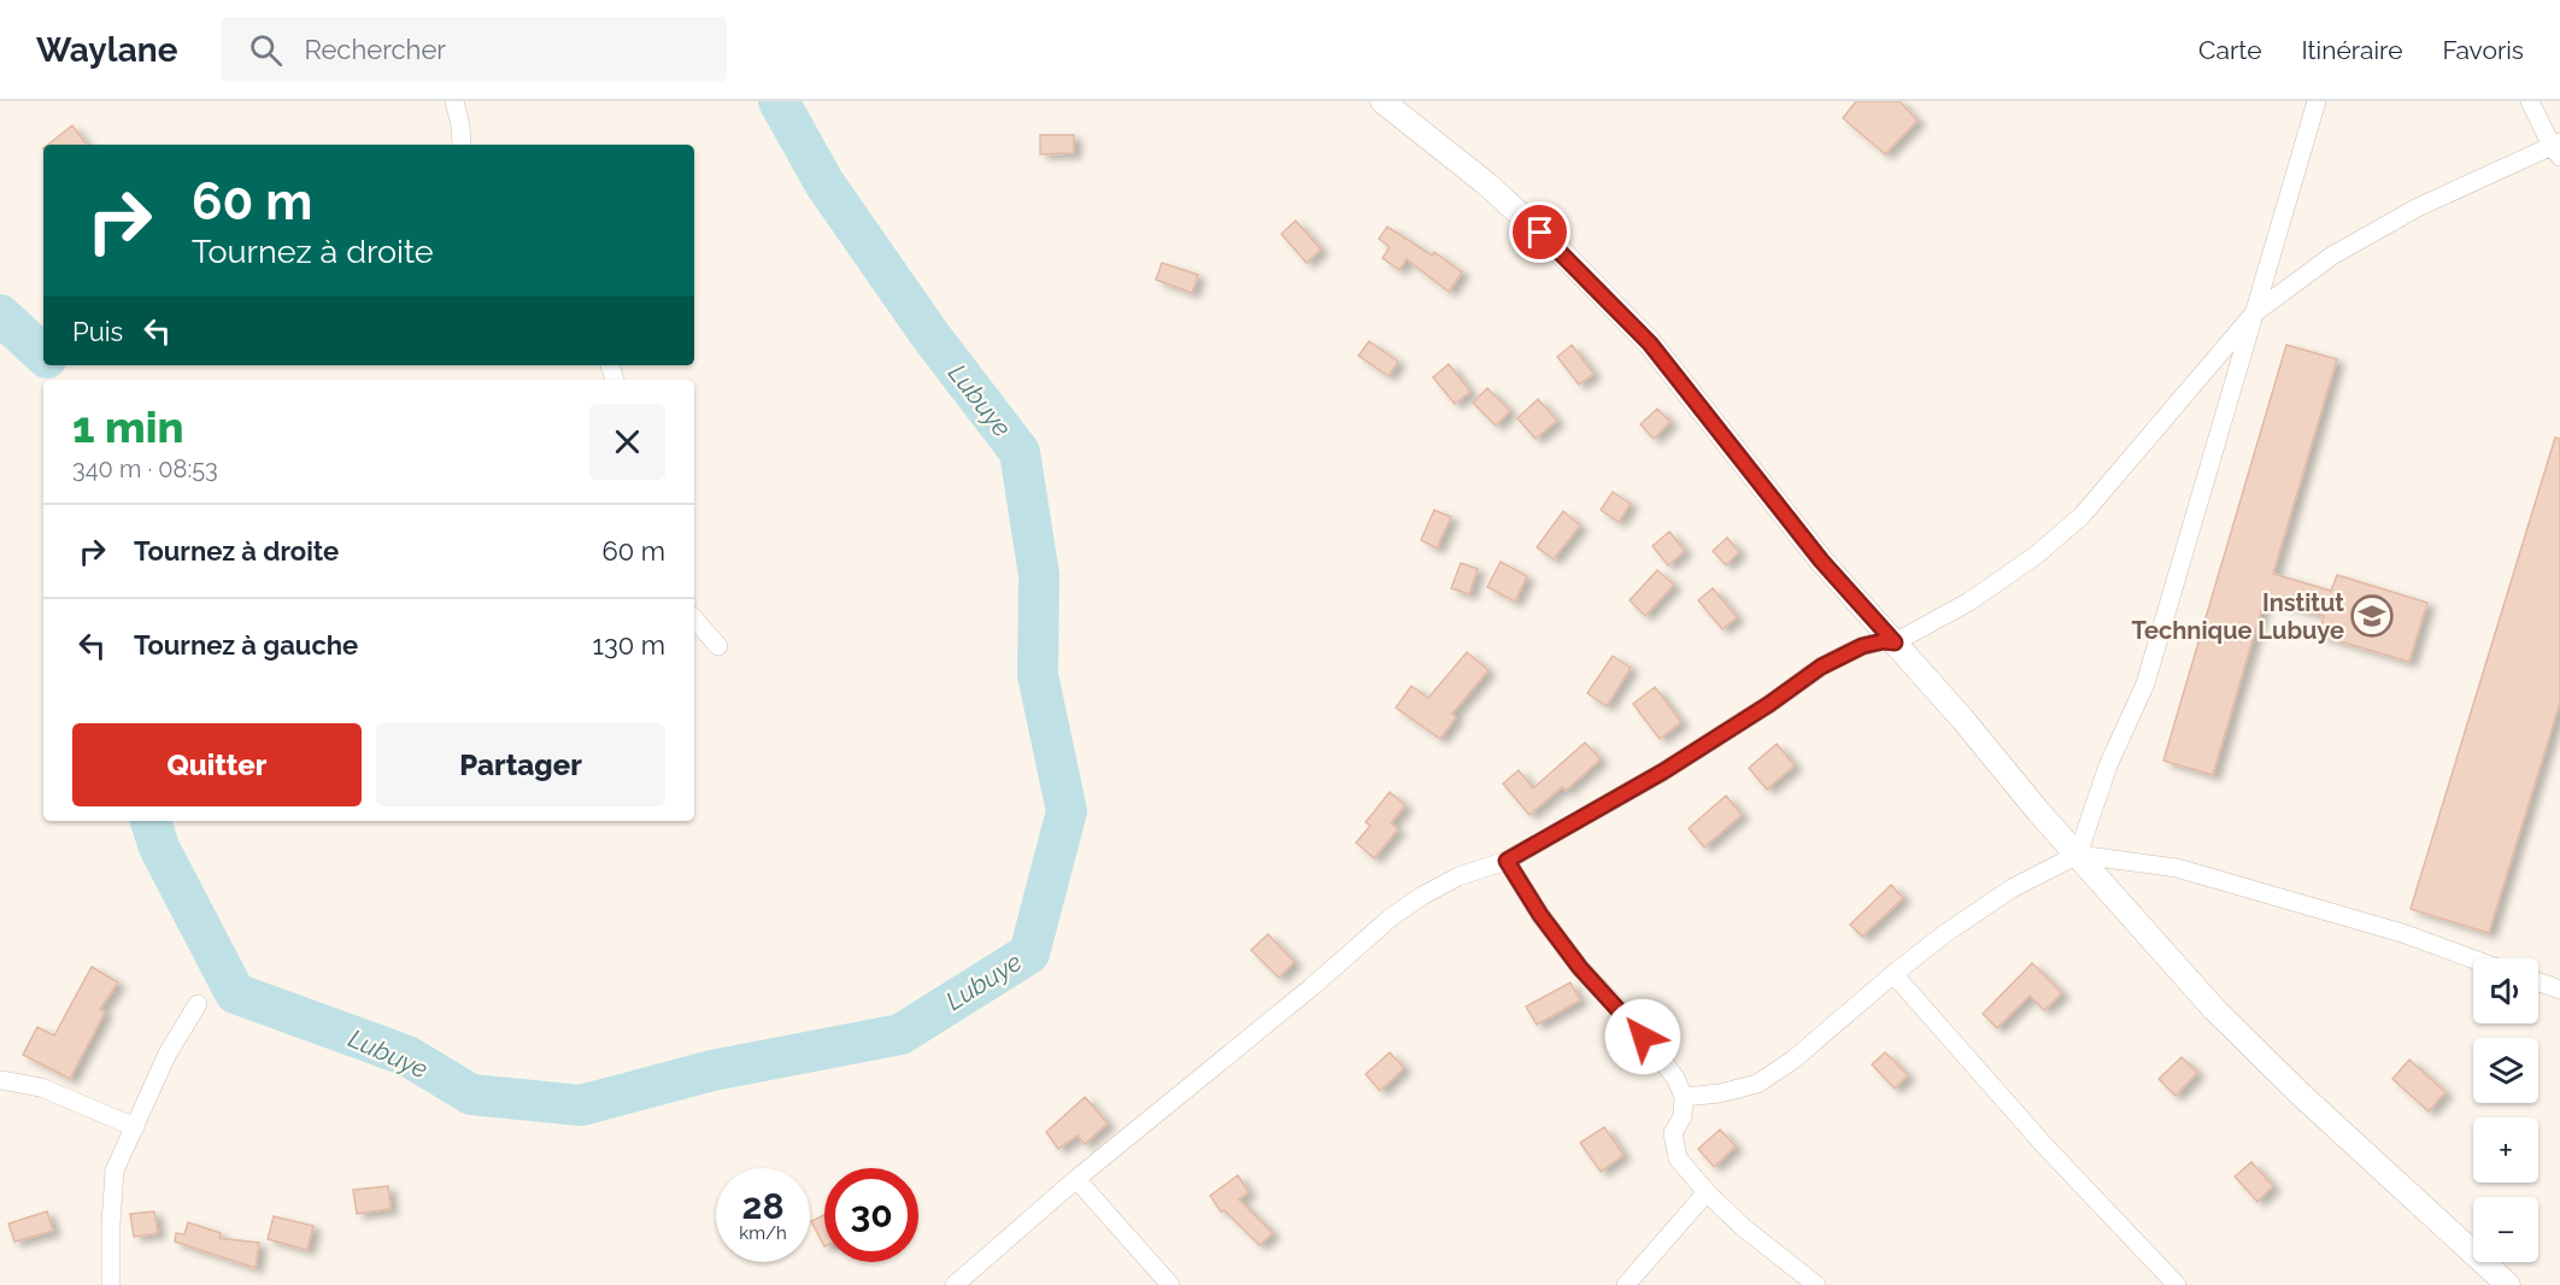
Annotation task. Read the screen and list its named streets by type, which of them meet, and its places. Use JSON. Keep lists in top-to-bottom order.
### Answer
{
  "water": ["Lubuye"],
  "places": {
    "school or university": ["Institut Technique Lubuye"]
  },
  "page": {
    "header": "Waylane",
    "search": "Rechercher",
    "nav": ["Carte", "Itinéraire", "Favoris"],
    "turn": ["60 m", "Tournez à droite"],
    "then": "Puis",
    "heading": ["1 min", "340 m · 08:53"],
    "list": [
      {
        "name": "Tournez à droite",
        "value": "60 m"
      },
      {
        "name": "Tournez à gauche",
        "value": "130 m"
      }
    ],
    "buttons": ["Quitter", "Partager"],
    "map_buttons": ["+", "−"],
    "speed": "28 km/h",
    "limit": "30"
  }
}
